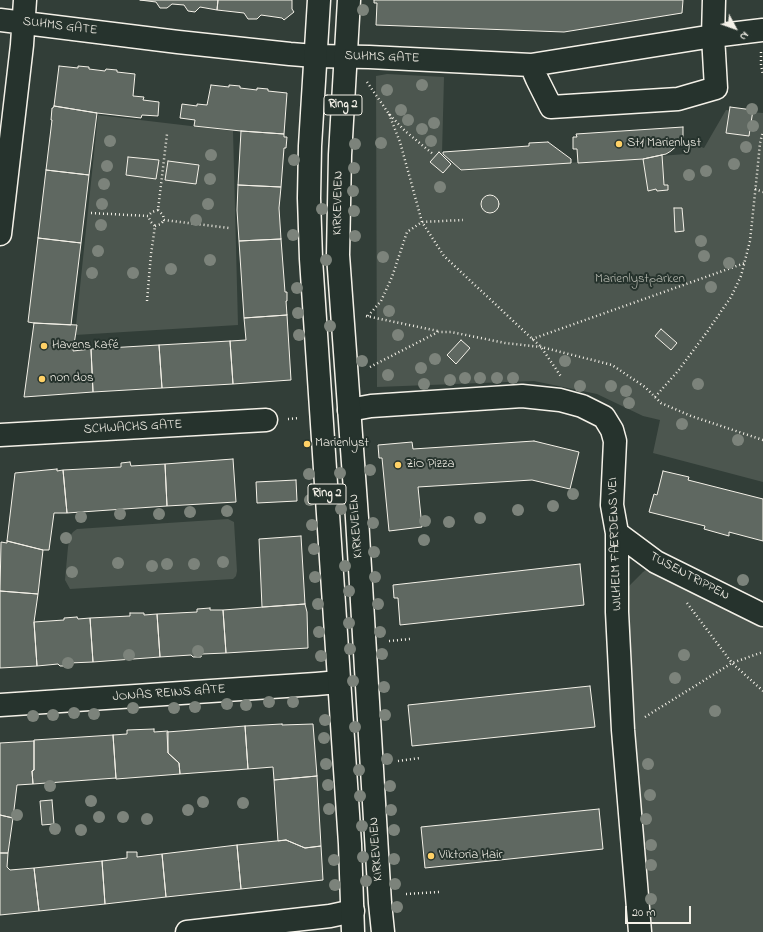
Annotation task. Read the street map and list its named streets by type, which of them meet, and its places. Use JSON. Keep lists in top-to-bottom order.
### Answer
{
  "streets": {
    "street": [
      "SUHMS GATE",
      "Ring 2",
      "KIRKEVEIEN",
      "SCHWACHS GATE",
      "WILHELM FÆRDENS VEI",
      "TUSENTRIPPEN",
      "JONAS REINS GATE"
    ]
  },
  "crossings": [
    ["SUHMS GATE", "KIRKEVEIEN"],
    ["KIRKEVEIEN", "WILHELM FÆRDENS VEI"],
    ["KIRKEVEIEN", "JONAS REINS GATE"],
    ["WILHELM FÆRDENS VEI", "TUSENTRIPPEN"]
  ],
  "parks": ["Marienlystparken"],
  "places": [
    "St1 Marienlyst",
    "Havens Kafé",
    "non dos",
    "Marienlyst",
    "ZiO Pizza",
    "Viktoria Hair"
  ],
  "scale_bar": "20 m",
  "north": "bottom right"
}
